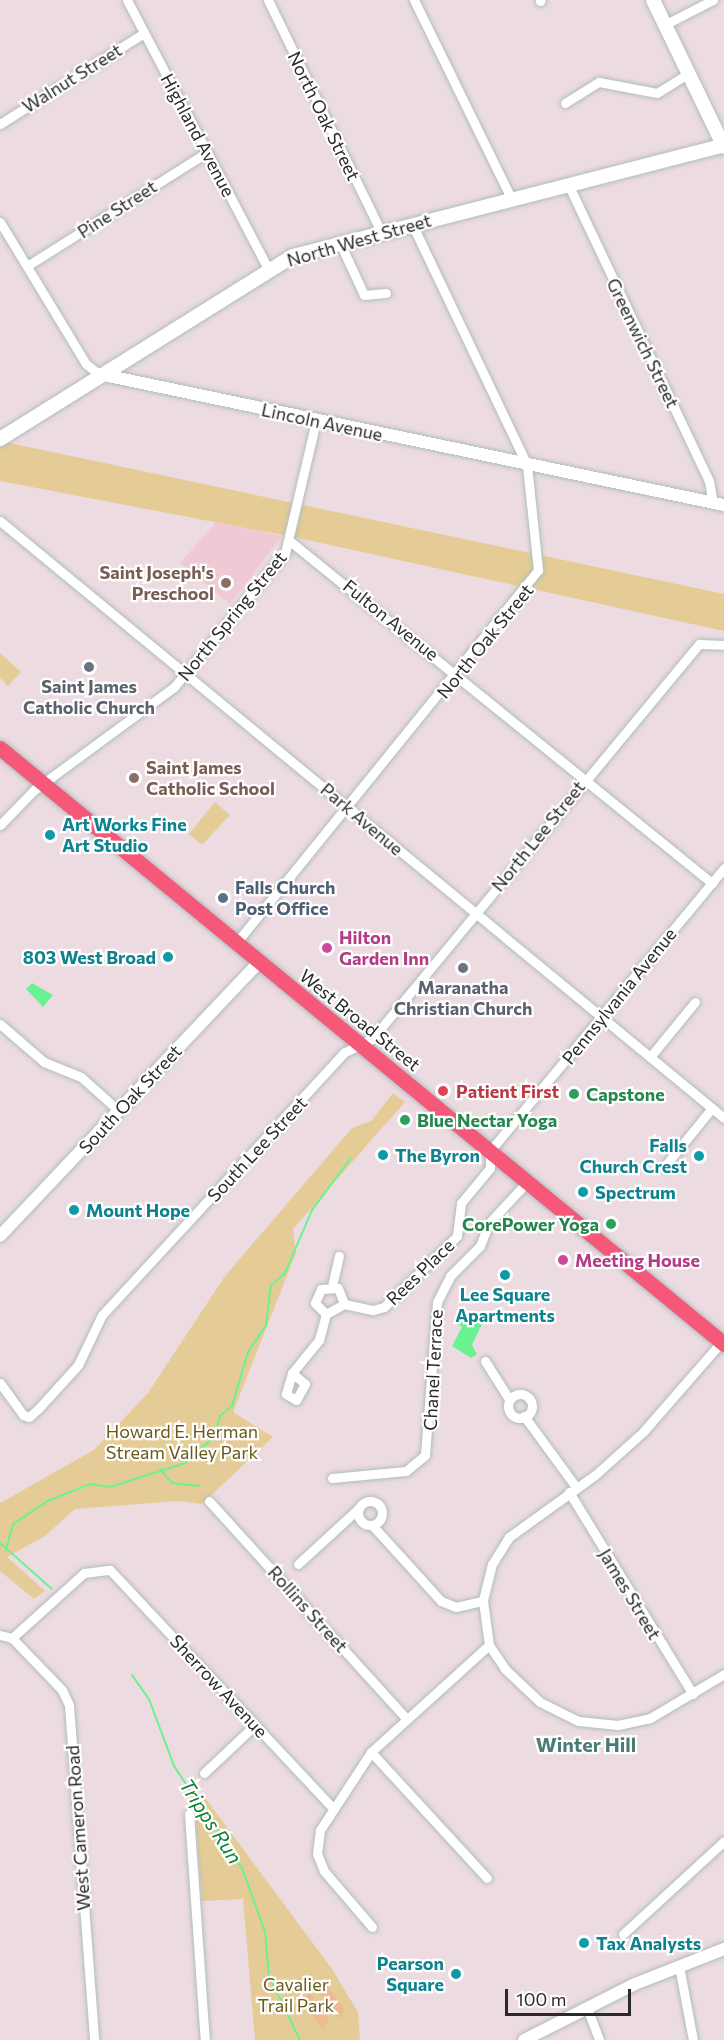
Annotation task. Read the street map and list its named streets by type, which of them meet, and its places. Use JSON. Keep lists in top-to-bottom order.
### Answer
{
  "streets": {
    "main road": ["North West Street", "West Broad Street"],
    "street": [
      "Walnut Street",
      "North Oak Street",
      "Highland Avenue",
      "Pine Street",
      "Greenwich Street",
      "Lincoln Avenue",
      "North Spring Street",
      "Fulton Avenue",
      "Park Avenue",
      "North Lee Street",
      "Pennsylvania Avenue",
      "South Oak Street",
      "South Lee Street",
      "Rees Place",
      "Chanel Terrace",
      "James Street",
      "Rollins Street",
      "Sherrow Avenue",
      "West Cameron Road"
    ]
  },
  "crossings": [
    ["Walnut Street", "Highland Avenue"],
    ["North Oak Street", "North West Street"],
    ["North Oak Street", "Lincoln Avenue"],
    ["North Oak Street", "Fulton Avenue"],
    ["North Oak Street", "Park Avenue"],
    ["North Oak Street", "West Broad Street"],
    ["Highland Avenue", "Pine Street"],
    ["Highland Avenue", "North West Street"],
    ["North West Street", "Greenwich Street"],
    ["North West Street", "Lincoln Avenue"],
    ["Greenwich Street", "Lincoln Avenue"],
    ["Lincoln Avenue", "North Spring Street"],
    ["North Spring Street", "Fulton Avenue"],
    ["North Spring Street", "Park Avenue"],
    ["North Spring Street", "West Broad Street"],
    ["Fulton Avenue", "North Lee Street"],
    ["Fulton Avenue", "Pennsylvania Avenue"],
    ["Park Avenue", "North Lee Street"],
    ["Park Avenue", "Pennsylvania Avenue"],
    ["North Lee Street", "West Broad Street"],
    ["North Lee Street", "South Lee Street"],
    ["Pennsylvania Avenue", "West Broad Street"],
    ["Pennsylvania Avenue", "Rees Place"],
    ["West Broad Street", "South Oak Street"],
    ["West Broad Street", "South Lee Street"],
    ["West Broad Street", "Rees Place"],
    ["West Broad Street", "Chanel Terrace"],
    ["Sherrow Avenue", "West Cameron Road"]
  ],
  "districts": ["Winter Hill"],
  "water": ["Tripps Run"],
  "parks": ["Howard E. Herman Stream Valley Park", "Cavalier Trail Park"],
  "places": [
    "Saint Joseph's Preschool",
    "Saint James Catholic Church",
    "Saint James Catholic School",
    "Art Works Fine Art Studio",
    "Falls Church Post Office",
    "Hilton Garden Inn",
    "803 West Broad",
    "Maranatha Christian Church",
    "Patient First",
    "Capstone",
    "Blue Nectar Yoga",
    "The Byron",
    "Falls Church Crest",
    "Spectrum",
    "Mount Hope",
    "CorePower Yoga",
    "Meeting House",
    "Lee Square Apartments",
    "Tax Analysts",
    "Pearson Square"
  ],
  "scale_bar": "100 m"
}
